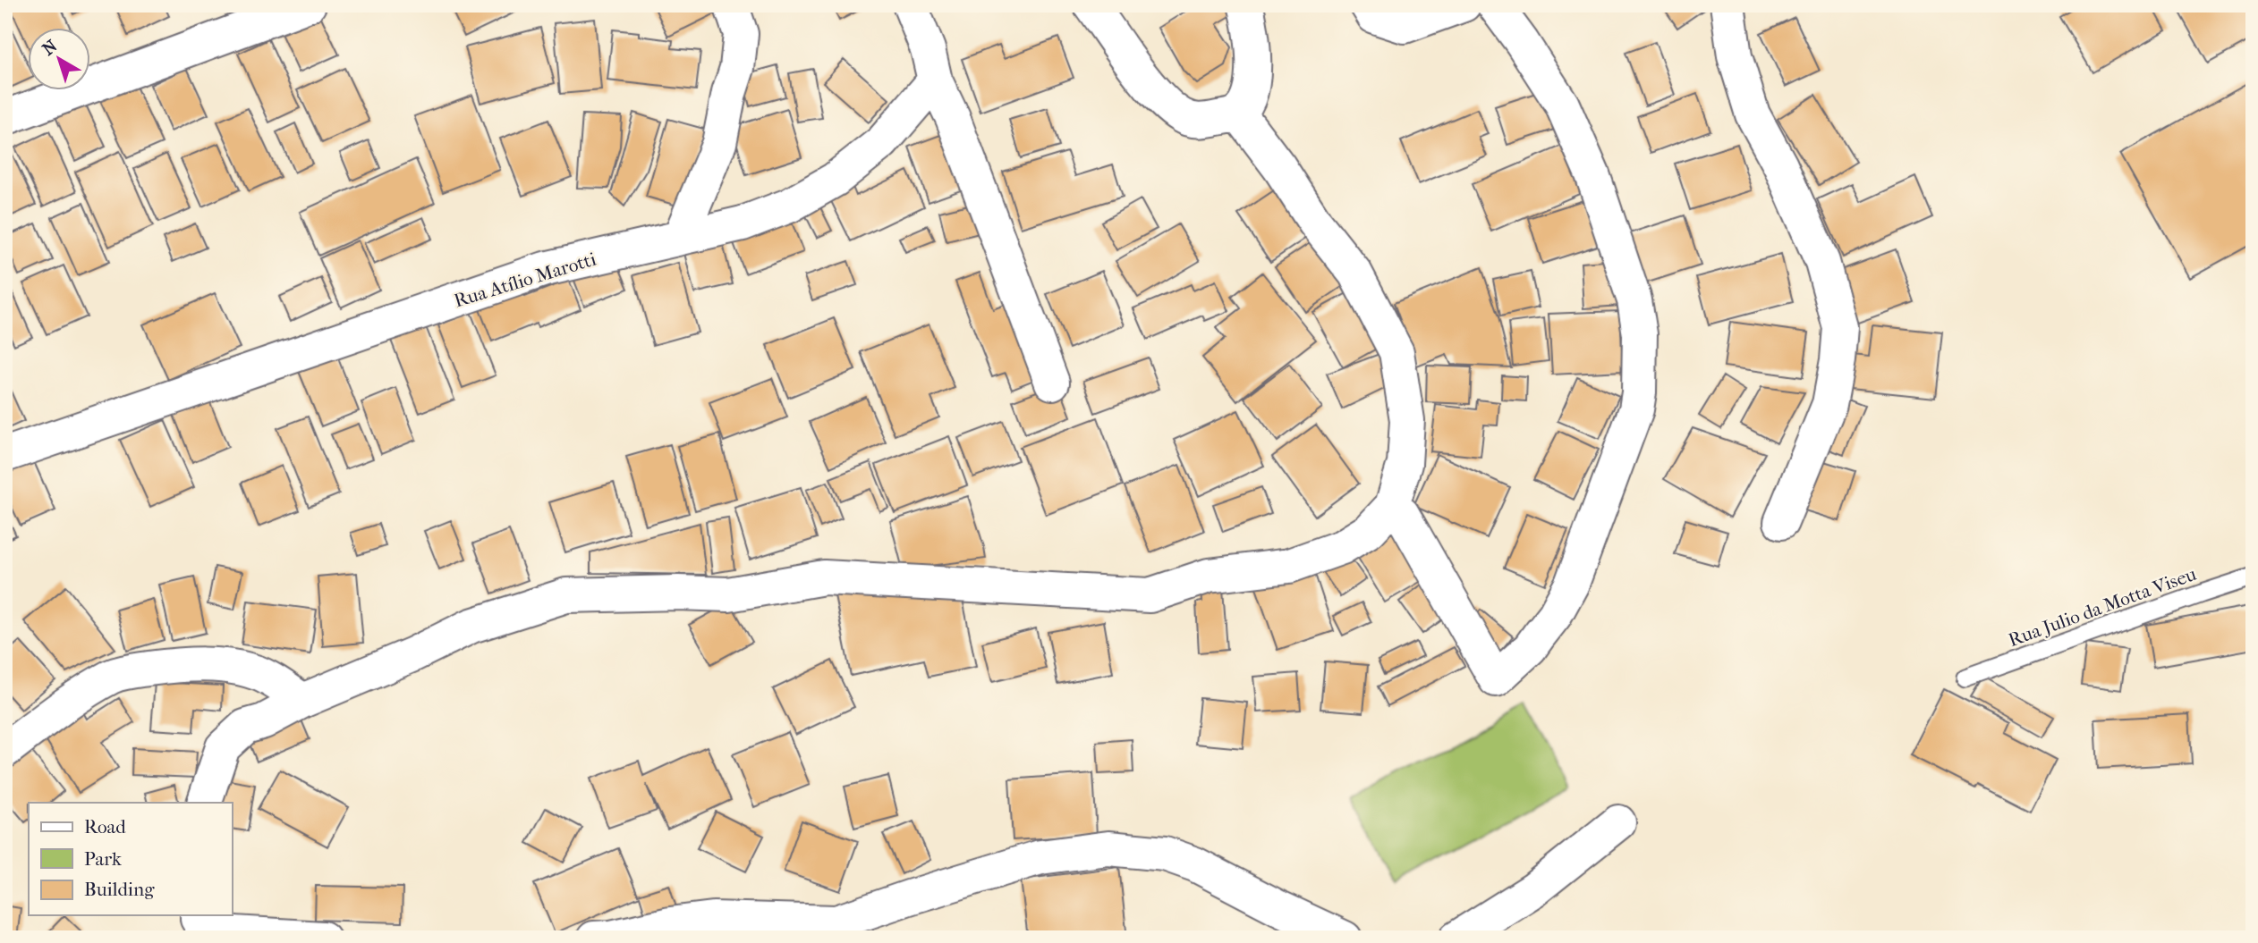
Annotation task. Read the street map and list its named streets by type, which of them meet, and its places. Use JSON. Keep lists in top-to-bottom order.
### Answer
{
  "streets": {
    "street": ["Rua Atílio Marotti"],
    "lane": ["Rua Julio da Motta Viseu"]
  },
  "legend": ["Road", "Park", "Building"],
  "north": "top left"
}
